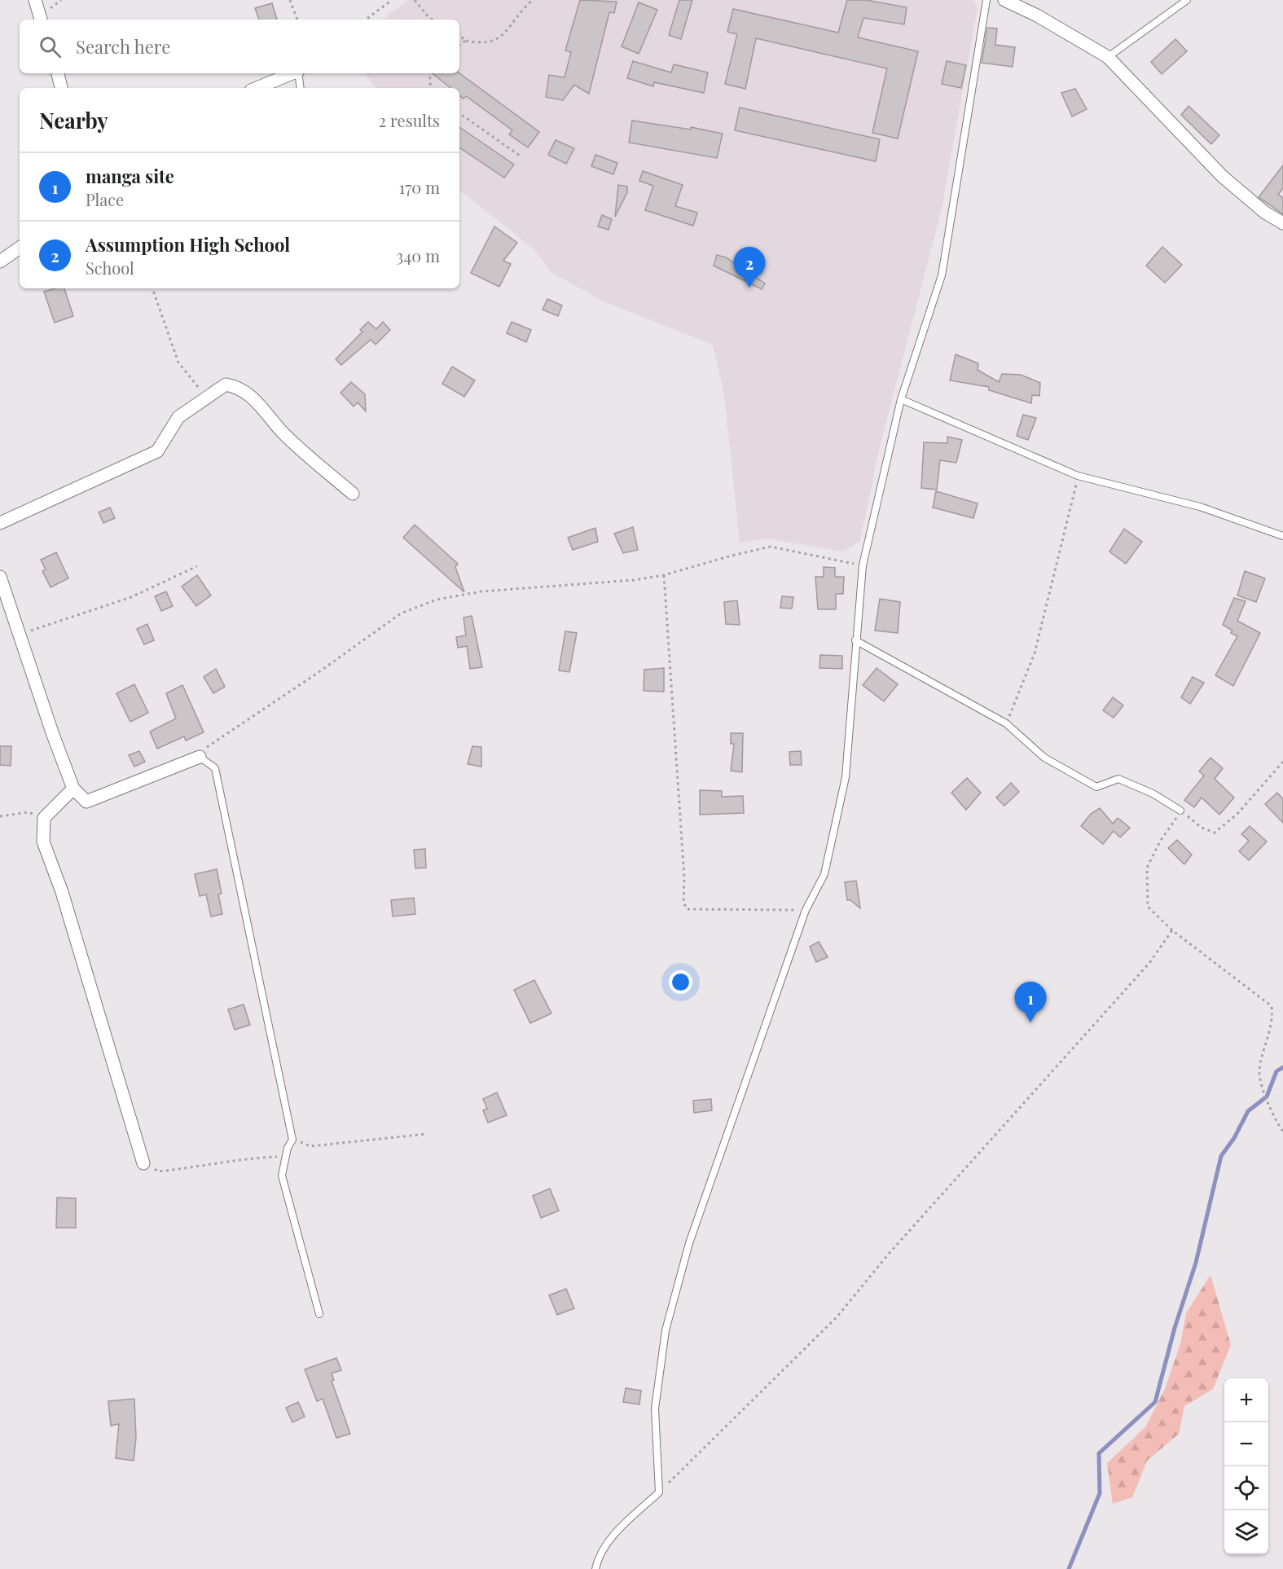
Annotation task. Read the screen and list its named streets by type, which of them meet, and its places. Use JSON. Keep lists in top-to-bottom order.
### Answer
{
  "page": {
    "search": "Search here",
    "heading": ["Nearby", "2 results"],
    "list": [
      {
        "mark": "1",
        "name": "manga site",
        "note": "Place",
        "value": "170 m"
      },
      {
        "mark": "2",
        "name": "Assumption High School",
        "note": "School",
        "value": "340 m"
      }
    ],
    "pins": ["2", "1"],
    "map_buttons": ["+", "−"]
  }
}
